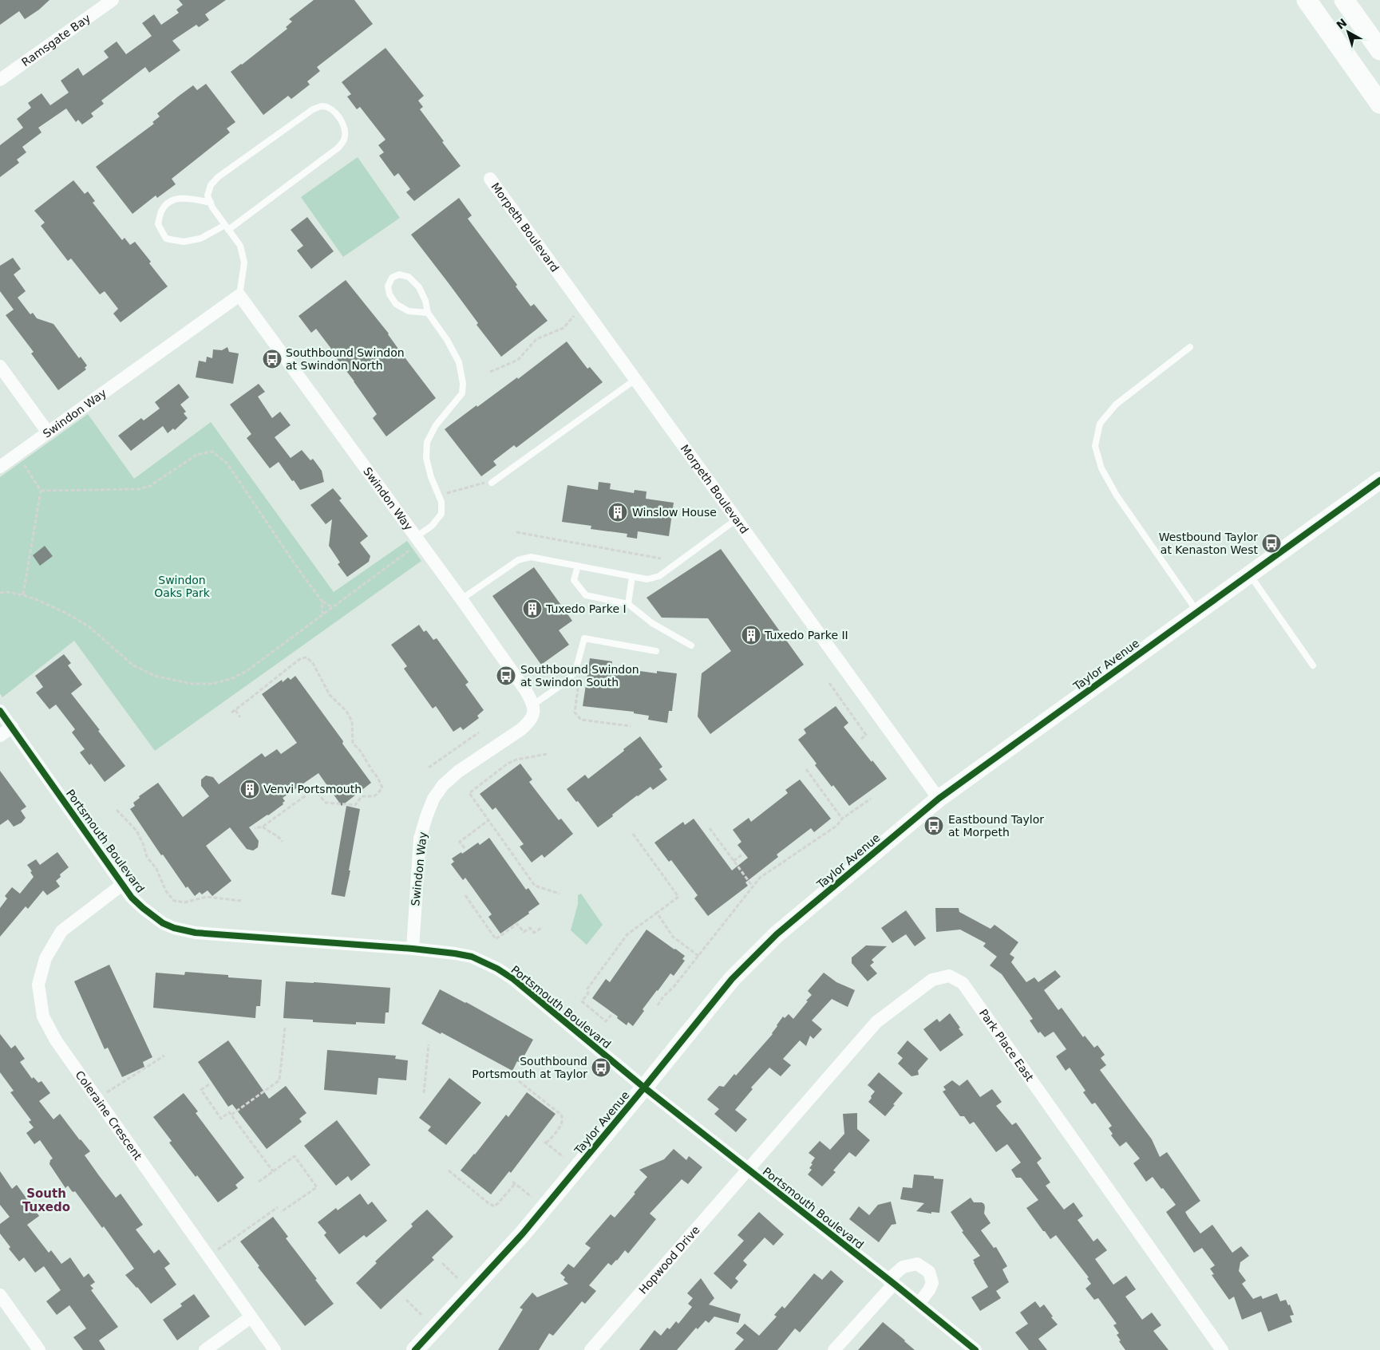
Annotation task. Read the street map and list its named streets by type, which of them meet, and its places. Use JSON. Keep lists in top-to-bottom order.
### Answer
{
  "streets": {
    "street": [
      "Ramsgate Bay",
      "Morpeth Boulevard",
      "Swindon Way",
      "Taylor Avenue",
      "Portsmouth Boulevard",
      "Park Place East",
      "Coleraine Crescent",
      "Hopwood Drive"
    ]
  },
  "crossings": [
    ["Morpeth Boulevard", "Taylor Avenue"],
    ["Swindon Way", "Portsmouth Boulevard"],
    ["Taylor Avenue", "Portsmouth Boulevard"],
    ["Portsmouth Boulevard", "Park Place East"],
    ["Portsmouth Boulevard", "Coleraine Crescent"],
    ["Portsmouth Boulevard", "Hopwood Drive"],
    ["Park Place East", "Hopwood Drive"]
  ],
  "districts": ["South Tuxedo"],
  "parks": ["Swindon Oaks Park"],
  "places": {
    "bus stop": [
      "Southbound Swindon at Swindon North",
      "Westbound Taylor at Kenaston West",
      "Southbound Swindon at Swindon South",
      "Eastbound Taylor at Morpeth",
      "Southbound Portsmouth at Taylor"
    ],
    "building": [
      "Winslow House",
      "Tuxedo Parke I",
      "Tuxedo Parke II",
      "Venvi Portsmouth"
    ]
  },
  "north": "top left"
}
